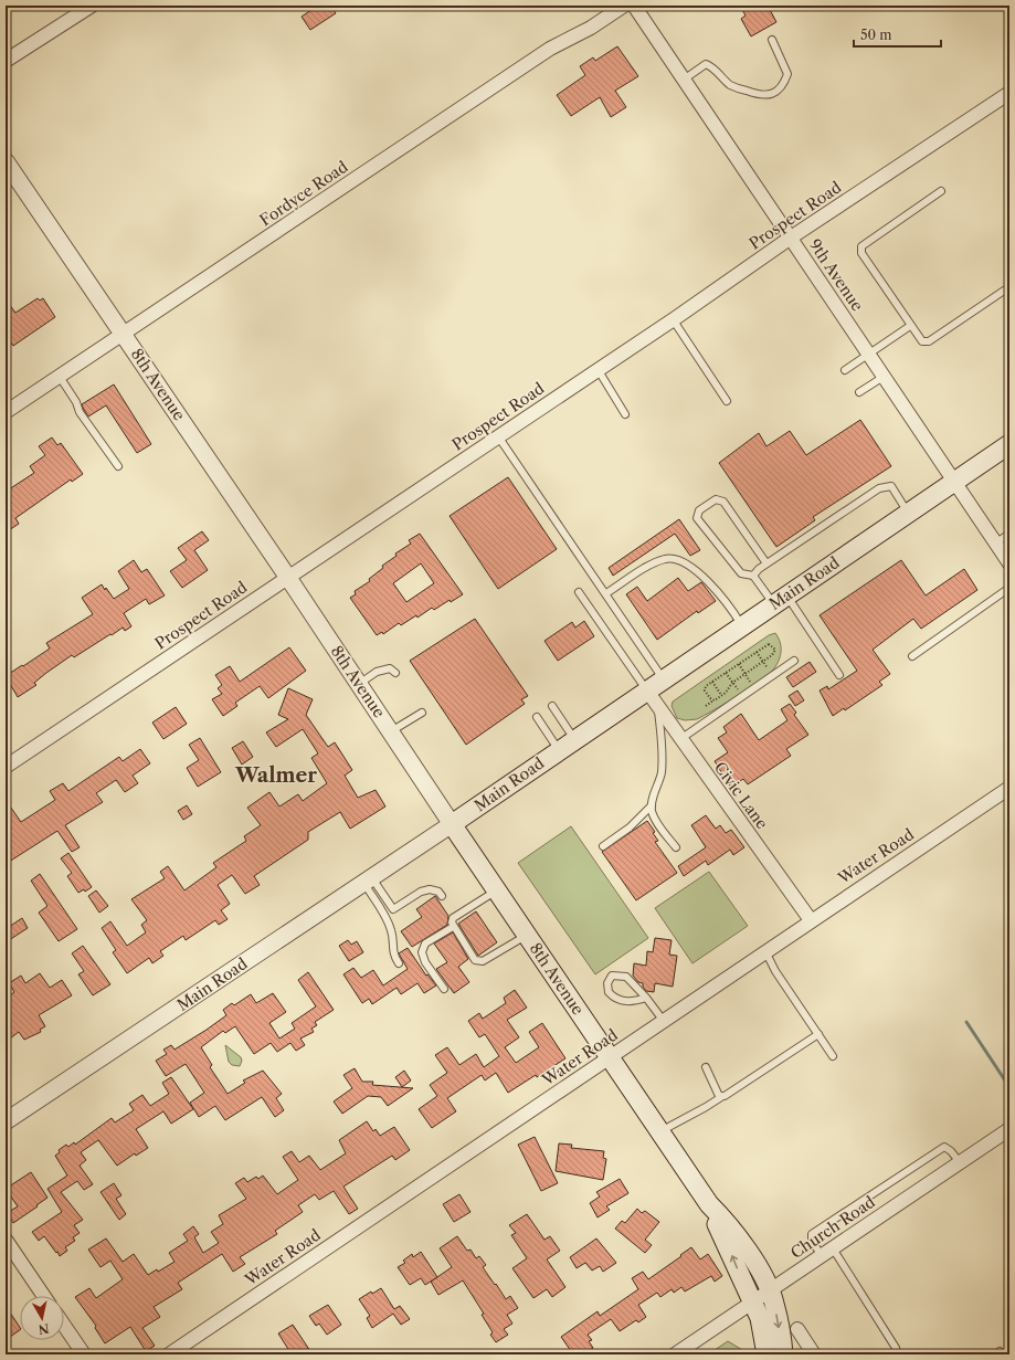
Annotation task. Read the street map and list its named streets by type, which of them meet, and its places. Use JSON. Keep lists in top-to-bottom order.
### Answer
{
  "streets": {
    "main road": ["8th Avenue", "Main Road"],
    "street": [
      "Fordyce Road",
      "Prospect Road",
      "9th Avenue",
      "Civic Lane",
      "Water Road",
      "Church Road"
    ]
  },
  "crossings": [
    ["Fordyce Road", "8th Avenue"],
    ["Prospect Road", "9th Avenue"],
    ["Prospect Road", "8th Avenue"],
    ["9th Avenue", "Main Road"],
    ["8th Avenue", "Main Road"],
    ["8th Avenue", "Water Road"],
    ["8th Avenue", "Church Road"],
    ["Main Road", "Civic Lane"],
    ["Civic Lane", "Water Road"]
  ],
  "districts": ["Walmer"],
  "scale_bar": "50 m",
  "north": "bottom"
}
